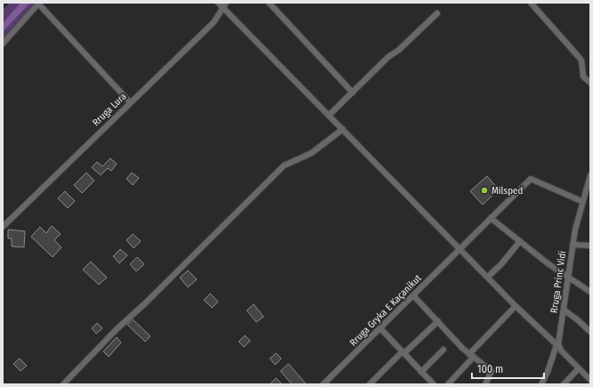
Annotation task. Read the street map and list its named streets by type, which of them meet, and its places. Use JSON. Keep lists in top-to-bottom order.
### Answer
{
  "streets": {
    "street": ["Rruga Lura", "Rruga Princ Vidi", "Rruga Gryka E Kaçanikut"]
  },
  "crossings": [
    ["Rruga Princ Vidi", "Rruga Gryka E Kaçanikut"]
  ],
  "places": ["Milsped"],
  "scale_bar": "100 m"
}
